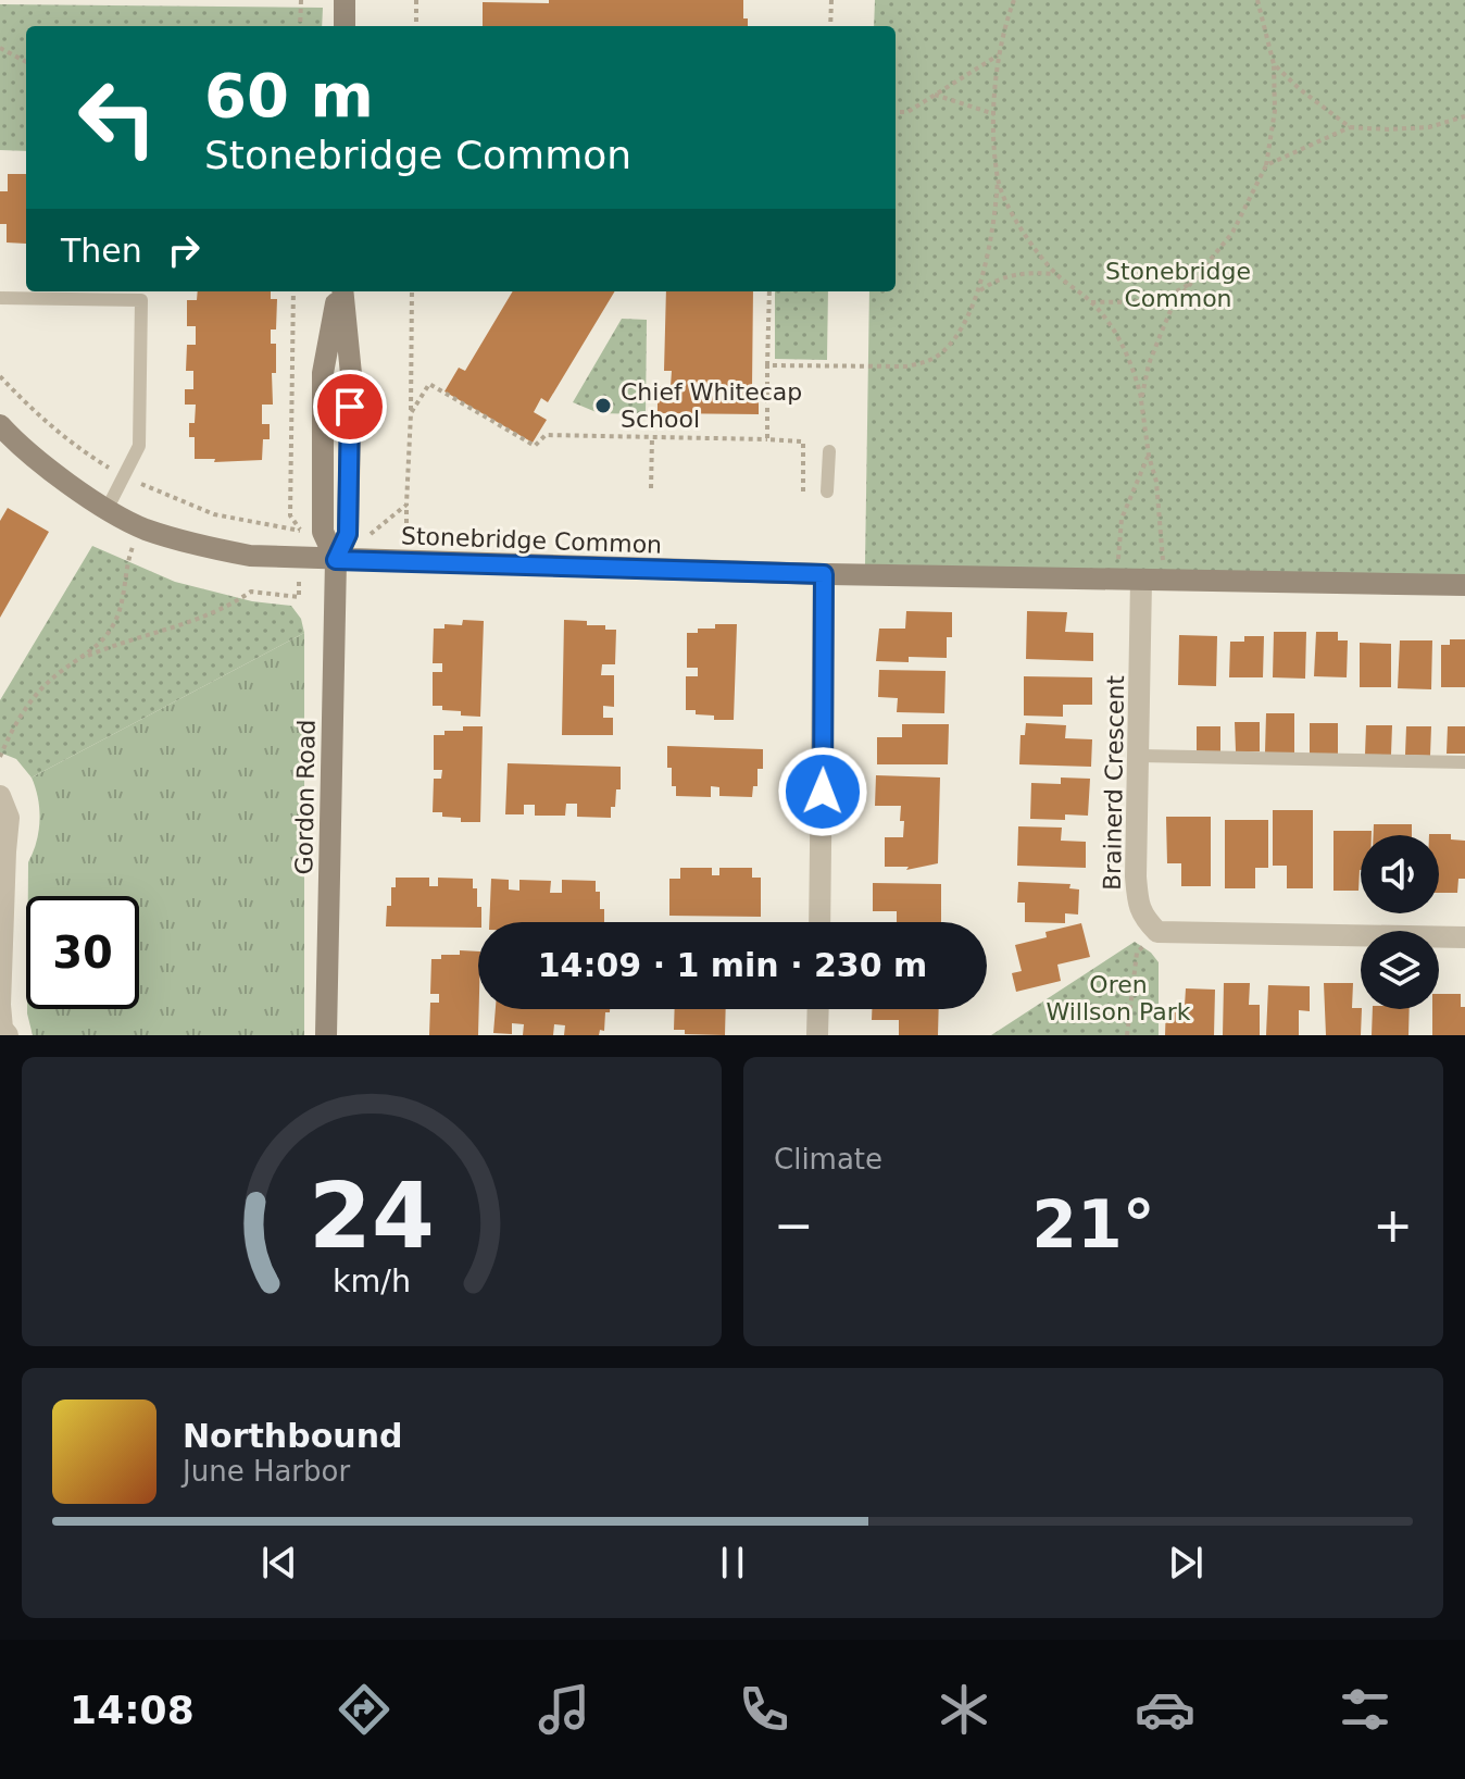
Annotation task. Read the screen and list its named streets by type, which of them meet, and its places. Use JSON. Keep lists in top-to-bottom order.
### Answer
{
  "streets": {
    "street": ["Stonebridge Common", "Brainerd Crescent", "Gordon Road"]
  },
  "crossings": [
    ["Stonebridge Common", "Brainerd Crescent"],
    ["Stonebridge Common", "Gordon Road"]
  ],
  "parks": ["Stonebridge Common", "Oren Willson Park"],
  "places": ["Chief Whitecap School"],
  "page": {
    "turn": ["60 m", "Stonebridge Common"],
    "then": "Then",
    "limit": "30",
    "trip": "14:09 · 1 min · 230 m",
    "tile": "Climate",
    "heat": ["−", "21°", "+"],
    "song": ["Northbound", "June Harbor"],
    "tabs": "14:08",
    "gauge": ["24", "km/h"]
  }
}
